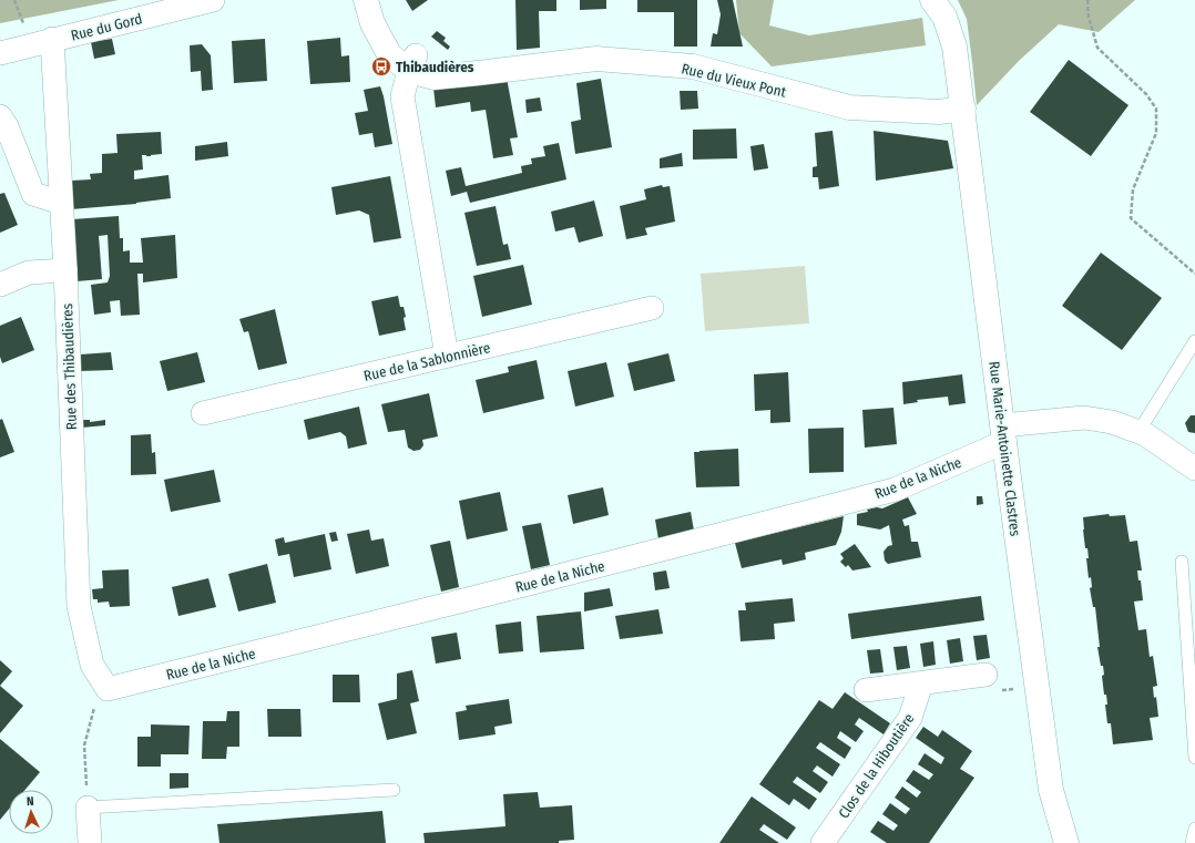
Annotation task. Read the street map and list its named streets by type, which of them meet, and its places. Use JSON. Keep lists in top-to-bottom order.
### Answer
{
  "streets": {
    "street": [
      "Rue du Gord",
      "Rue du Vieux Pont",
      "Rue de la Sablonnière",
      "Rue des Thibaudières",
      "Rue Marie-Antoinette Clastres",
      "Rue de la Niche",
      "Clos de la Hiboutière"
    ]
  },
  "crossings": [
    ["Rue du Gord", "Rue des Thibaudières"],
    ["Rue du Vieux Pont", "Rue Marie-Antoinette Clastres"],
    ["Rue des Thibaudières", "Rue de la Niche"],
    ["Rue Marie-Antoinette Clastres", "Rue de la Niche"]
  ],
  "places": {
    "bus stop": ["Thibaudières"]
  },
  "north": "top"
}
